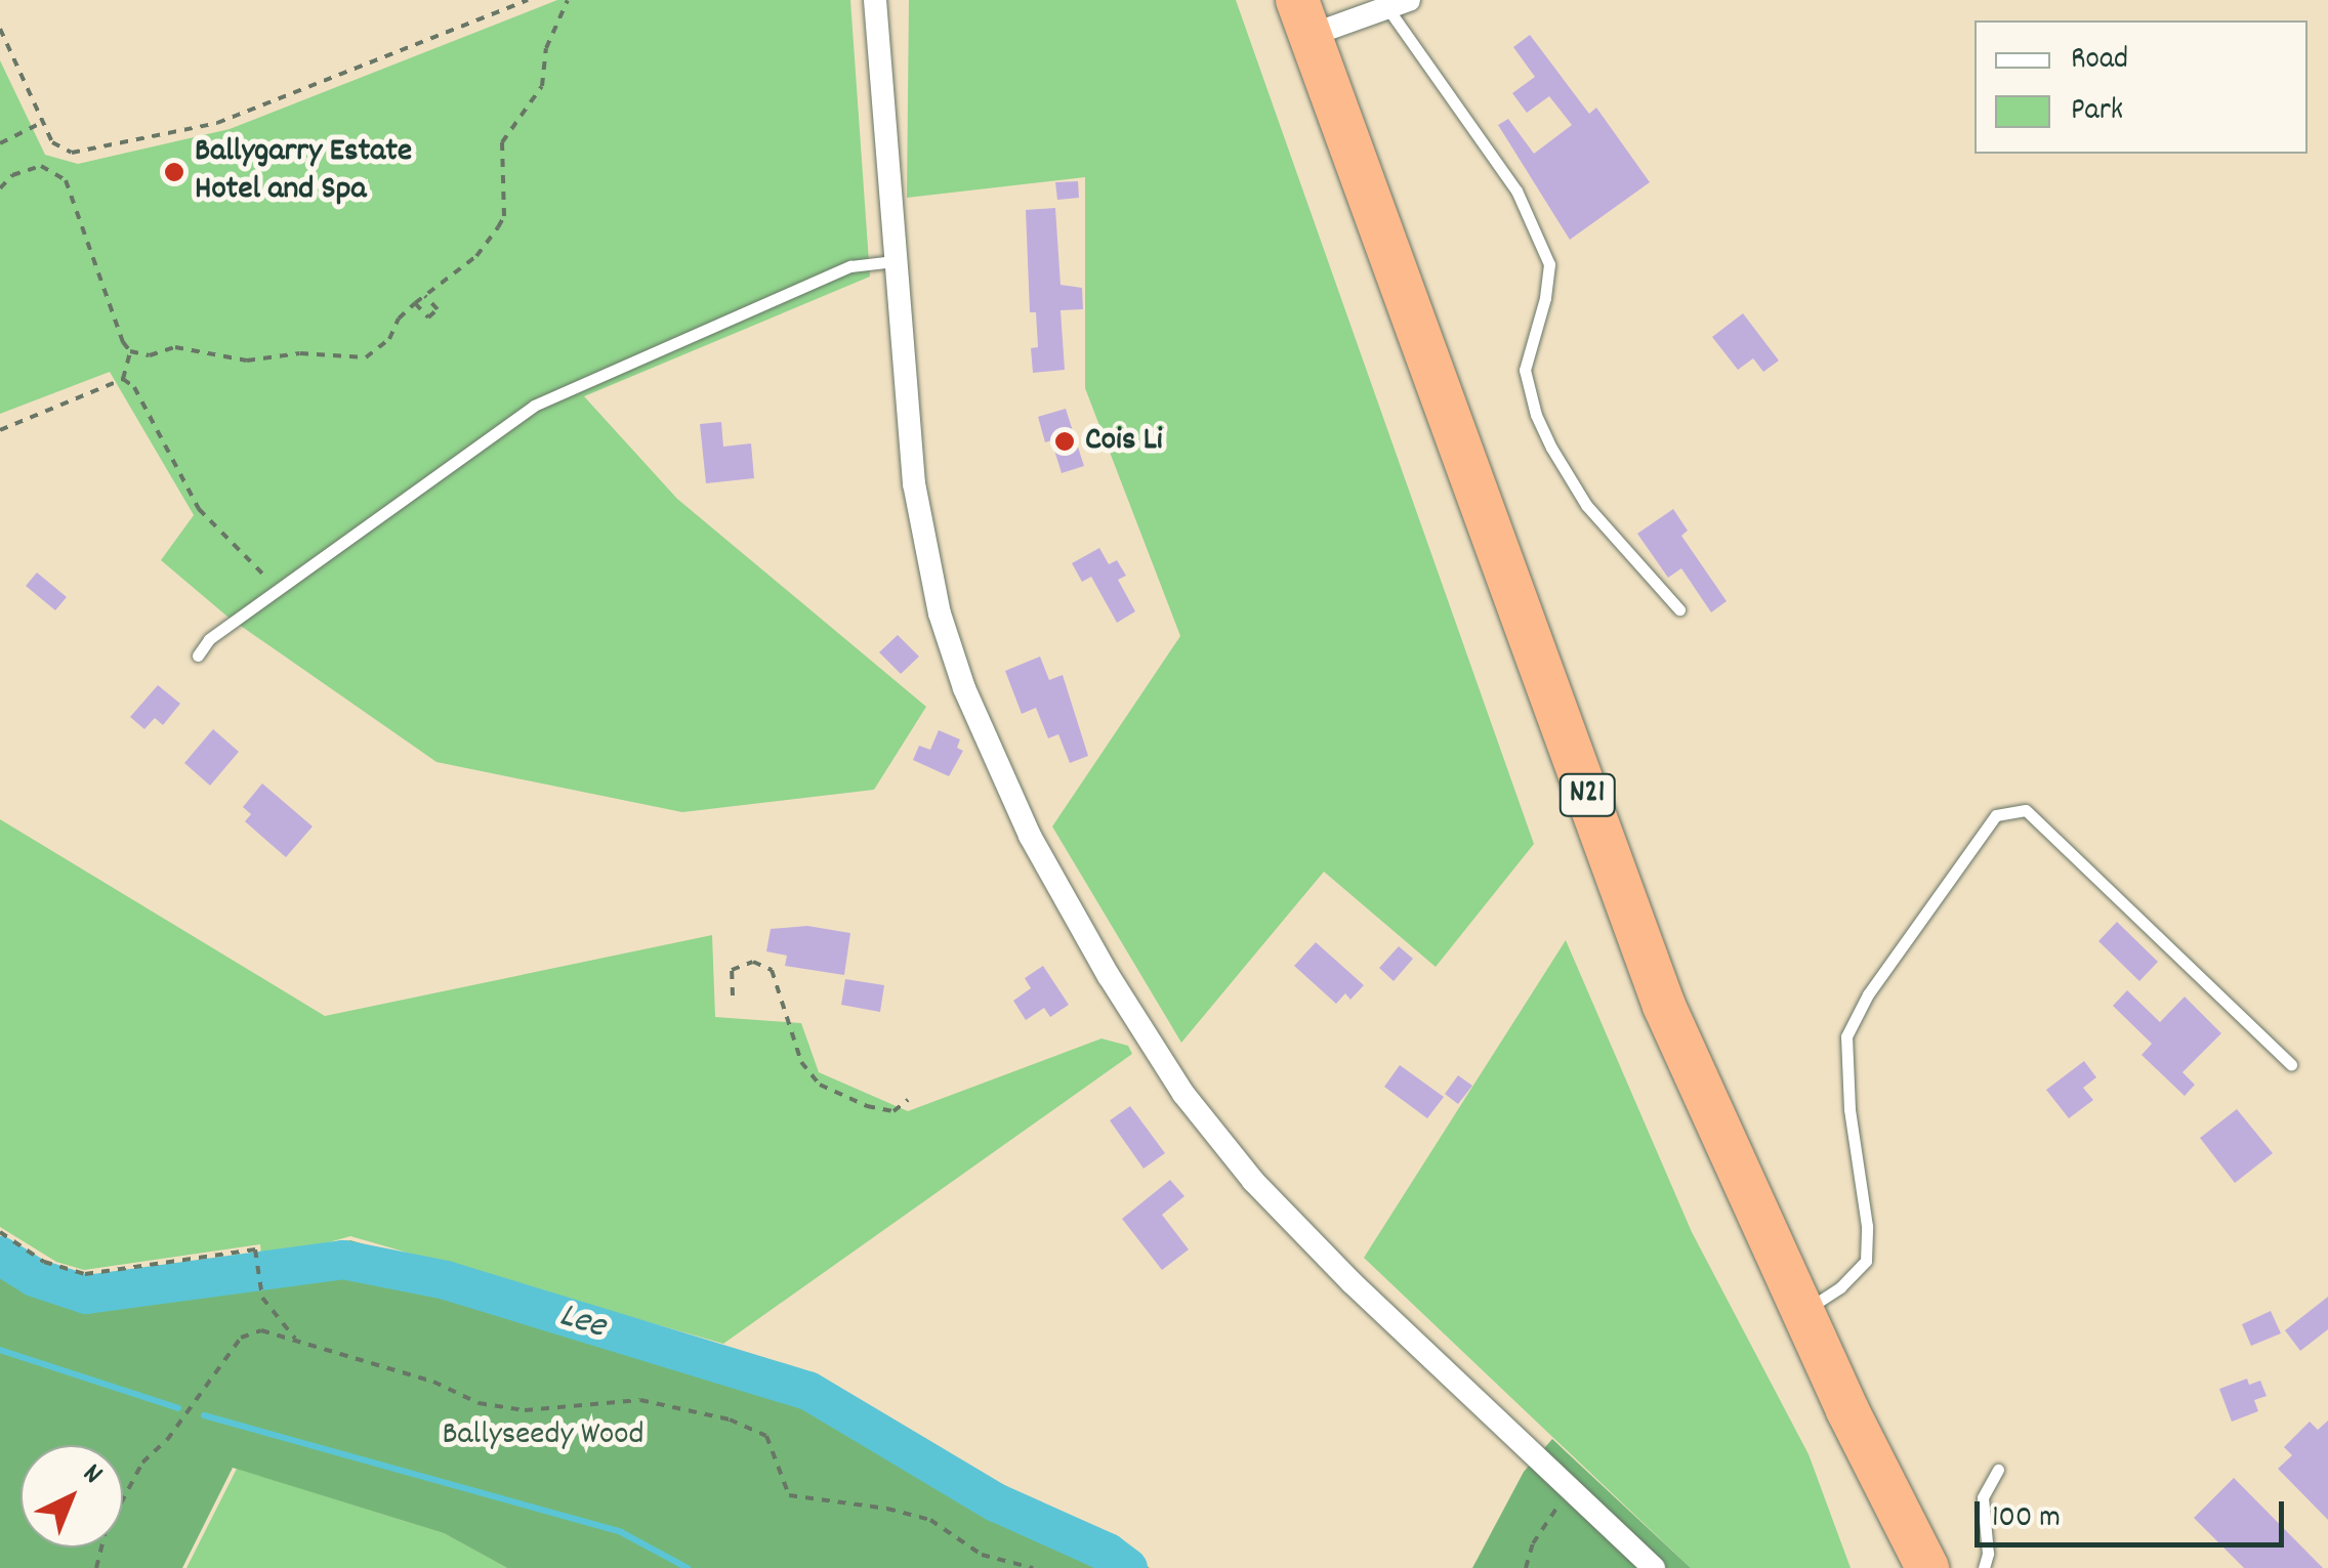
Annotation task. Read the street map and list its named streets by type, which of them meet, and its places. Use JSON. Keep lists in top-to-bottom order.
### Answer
{
  "streets": {
    "highway": ["N21"]
  },
  "water": ["Lee"],
  "parks": ["Ballyseedy Wood"],
  "places": ["Ballygarry Estate Hotel and Spa", "Cois Li"],
  "legend": ["Road", "Park"],
  "scale_bar": "100 m",
  "north": "top right"
}
